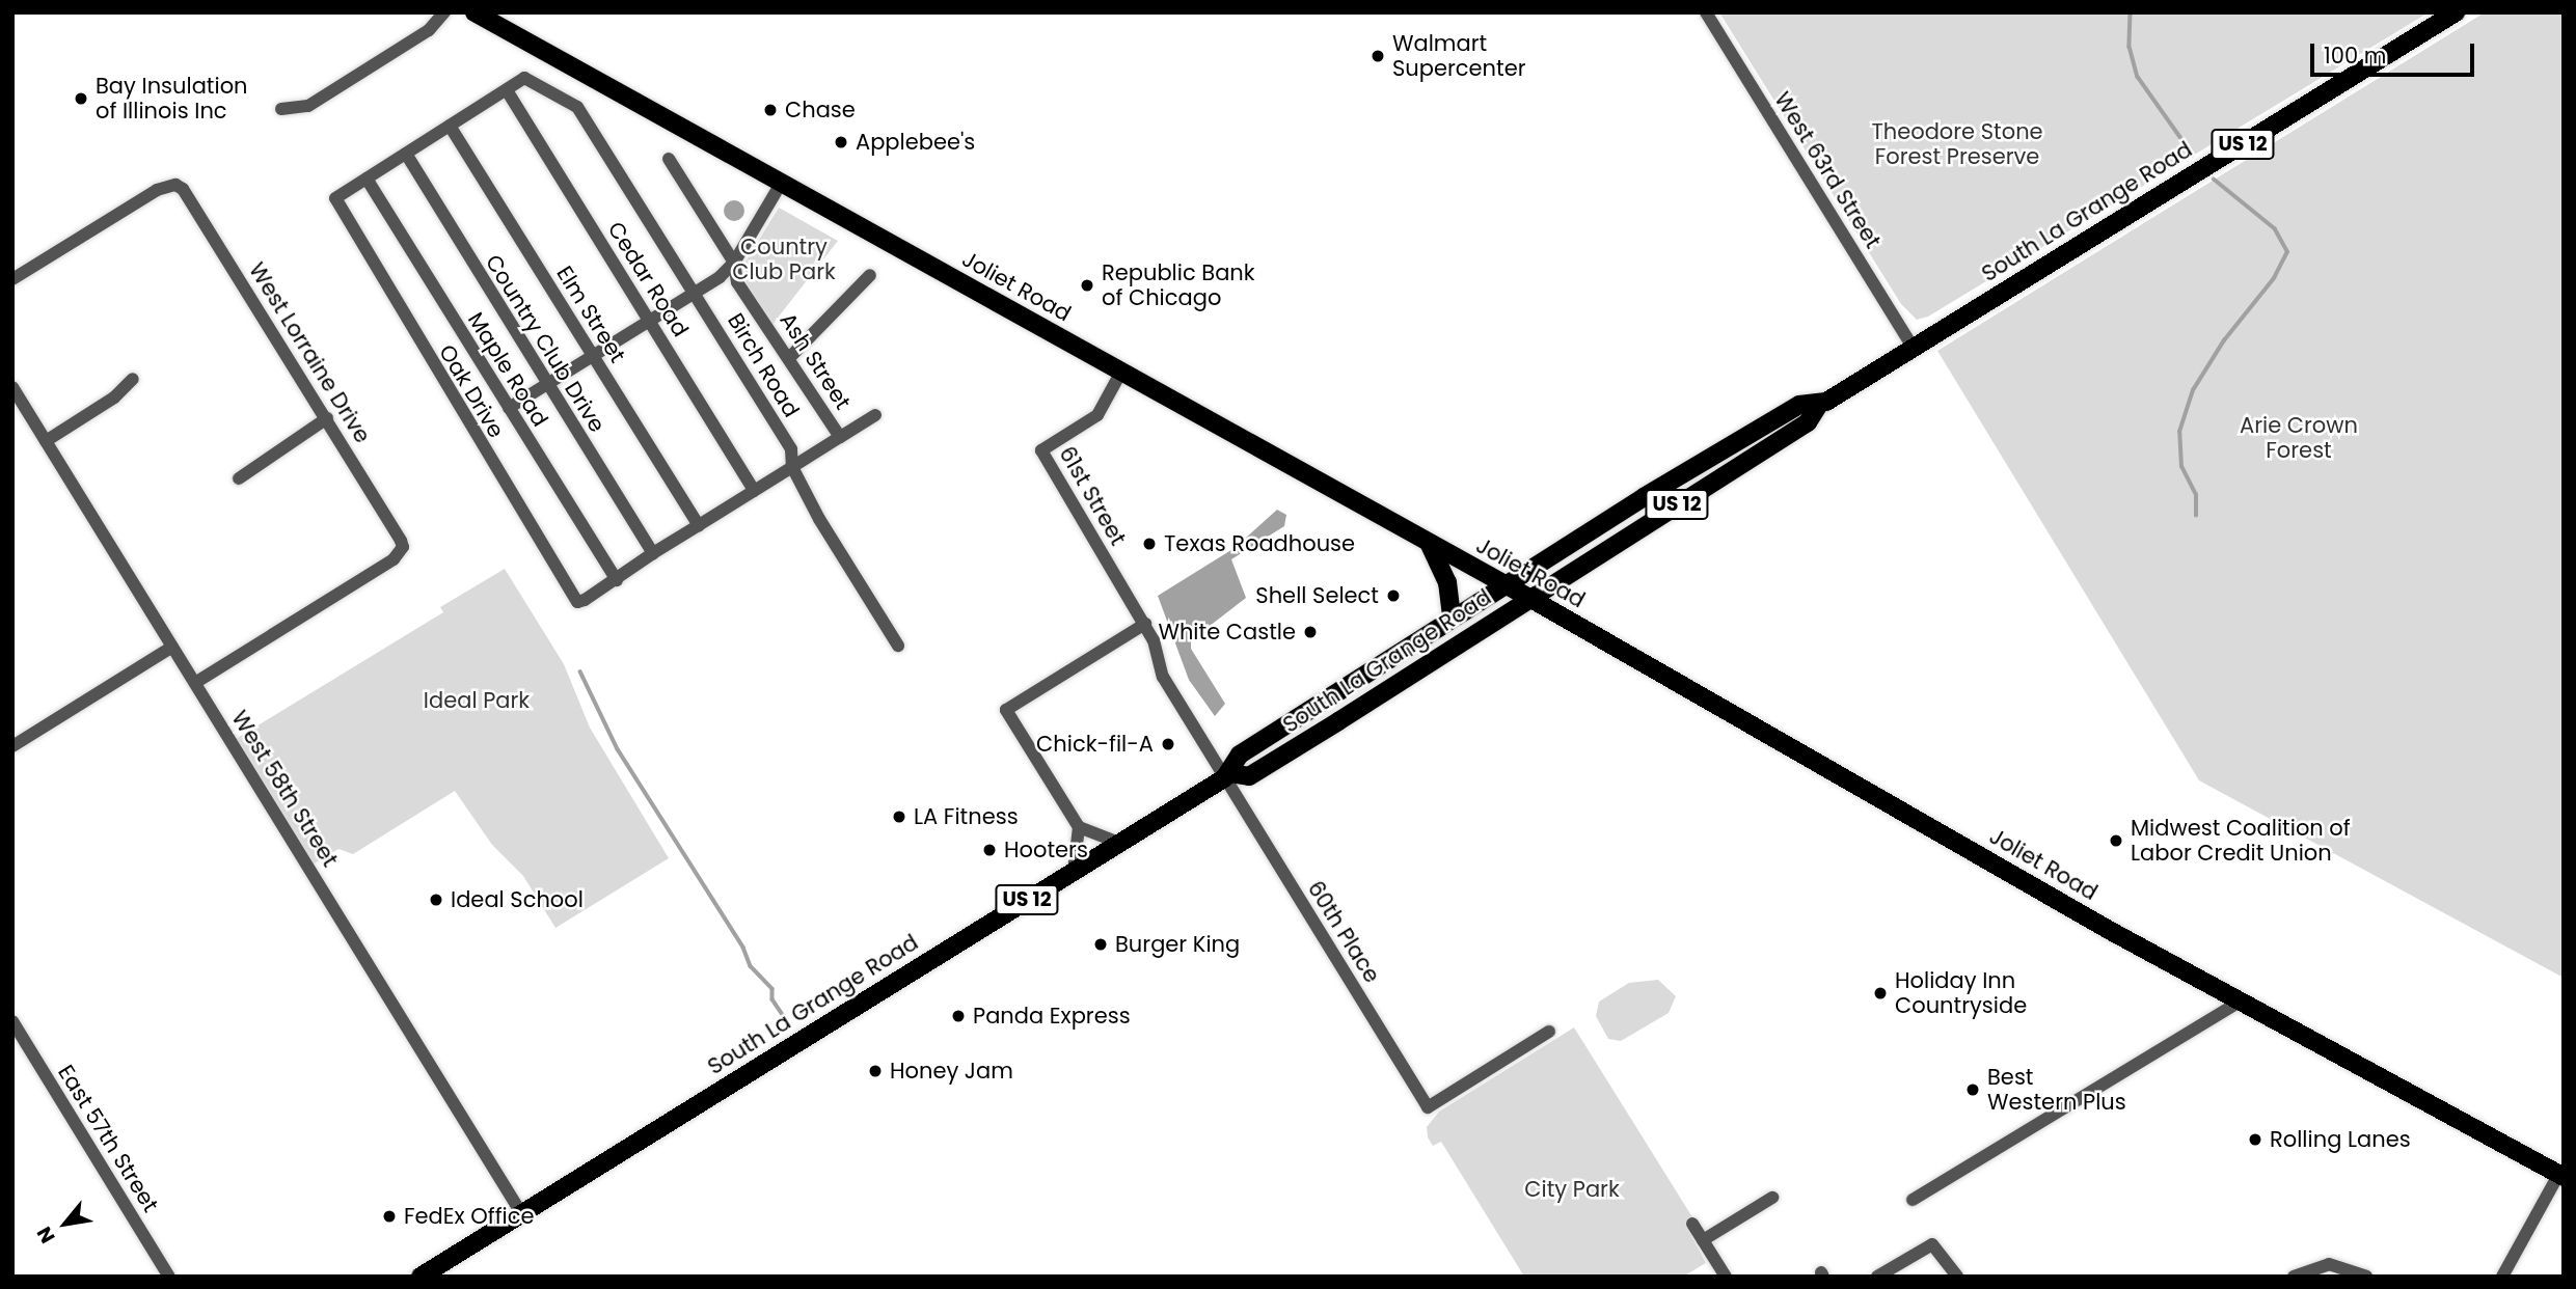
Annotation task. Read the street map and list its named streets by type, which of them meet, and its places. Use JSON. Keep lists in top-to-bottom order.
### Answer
{
  "streets": {
    "main road": ["US 12", "South La Grange Road", "Joliet Road"],
    "street": [
      "West 63rd Street",
      "Cedar Road",
      "Elm Street",
      "Country Club Drive",
      "West Lorraine Drive",
      "Ash Street",
      "Birch Road",
      "Maple Road",
      "Oak Drive",
      "61st Street",
      "West 58th Street",
      "60th Place",
      "East 57th Street"
    ]
  },
  "crossings": [
    ["West 63rd Street", "South La Grange Road"],
    ["South La Grange Road", "Joliet Road"],
    ["South La Grange Road", "61st Street"],
    ["South La Grange Road", "West 58th Street"],
    ["South La Grange Road", "60th Place"],
    ["Cedar Road", "Birch Road"],
    ["Joliet Road", "61st Street"],
    ["West Lorraine Drive", "West 58th Street"],
    ["Maple Road", "Oak Drive"],
    ["61st Street", "60th Place"]
  ],
  "parks": [
    "Theodore Stone Forest Preserve",
    "Country Club Park",
    "Arie Crown Forest",
    "Ideal Park",
    "City Park"
  ],
  "places": [
    "Walmart Supercenter",
    "Bay Insulation of Illinois Inc",
    "Chase",
    "Applebee's",
    "Republic Bank of Chicago",
    "Texas Roadhouse",
    "Shell Select",
    "White Castle",
    "Chick-fil-A",
    "LA Fitness",
    "Midwest Coalition of Labor Credit Union",
    "Hooters",
    "Ideal School",
    "Burger King",
    "Holiday Inn Countryside",
    "Panda Express",
    "Honey Jam",
    "Best Western Plus",
    "Rolling Lanes",
    "FedEx Office"
  ],
  "scale_bar": "100 m",
  "north": "bottom left"
}
